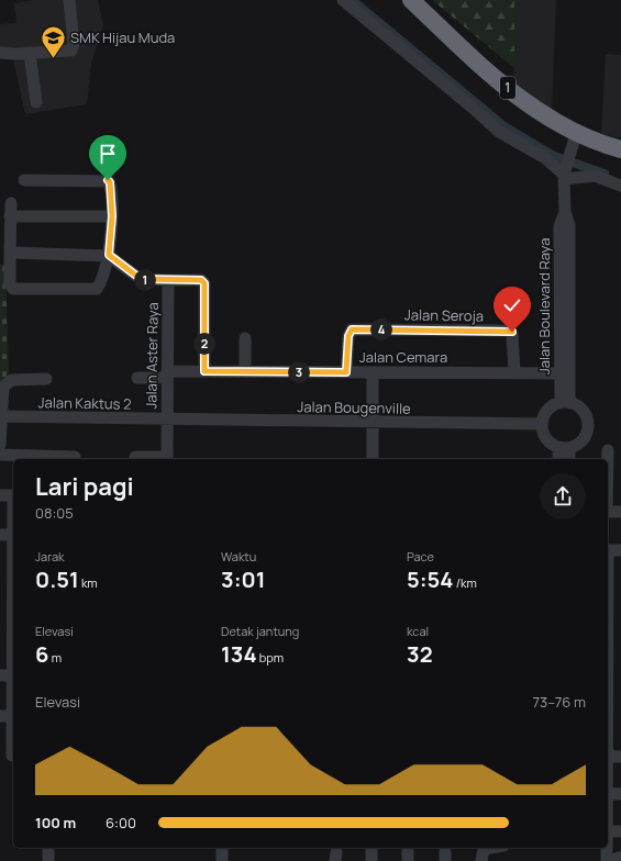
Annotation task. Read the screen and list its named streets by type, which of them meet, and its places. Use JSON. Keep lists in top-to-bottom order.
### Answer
{
  "streets": {
    "highway": ["1"],
    "street": [
      "Jalan Boulevard Raya",
      "Jalan Seroja",
      "Jalan Aster Raya",
      "Jalan Cemara",
      "Jalan Kaktus 2",
      "Jalan Bougenville"
    ]
  },
  "crossings": [
    ["1", "Jalan Boulevard Raya"],
    ["Jalan Boulevard Raya", "Jalan Cemara"],
    ["Jalan Boulevard Raya", "Jalan Bougenville"],
    ["Jalan Seroja", "Jalan Cemara"],
    ["Jalan Aster Raya", "Jalan Cemara"],
    ["Jalan Aster Raya", "Jalan Kaktus 2"],
    ["Jalan Aster Raya", "Jalan Bougenville"],
    ["Jalan Kaktus 2", "Jalan Bougenville"]
  ],
  "places": {
    "school or university": ["SMK Hijau Muda"]
  },
  "page": {
    "pins": [
      "1",
      "4",
      "2",
      "3"
    ],
    "heading": ["Lari pagi", "08:05"],
    "stats": [
      ["Jarak", "0.51 km"],
      ["Waktu", "3:01"],
      ["Pace", "5:54 /km"],
      ["Elevasi", "6 m"],
      ["Detak jantung", "134 bpm"],
      ["kcal", "32"]
    ],
    "chart": ["Elevasi", "73–76 m"],
    "list": [
      {
        "name": "100 m",
        "note": "6:00"
      }
    ]
  }
}
